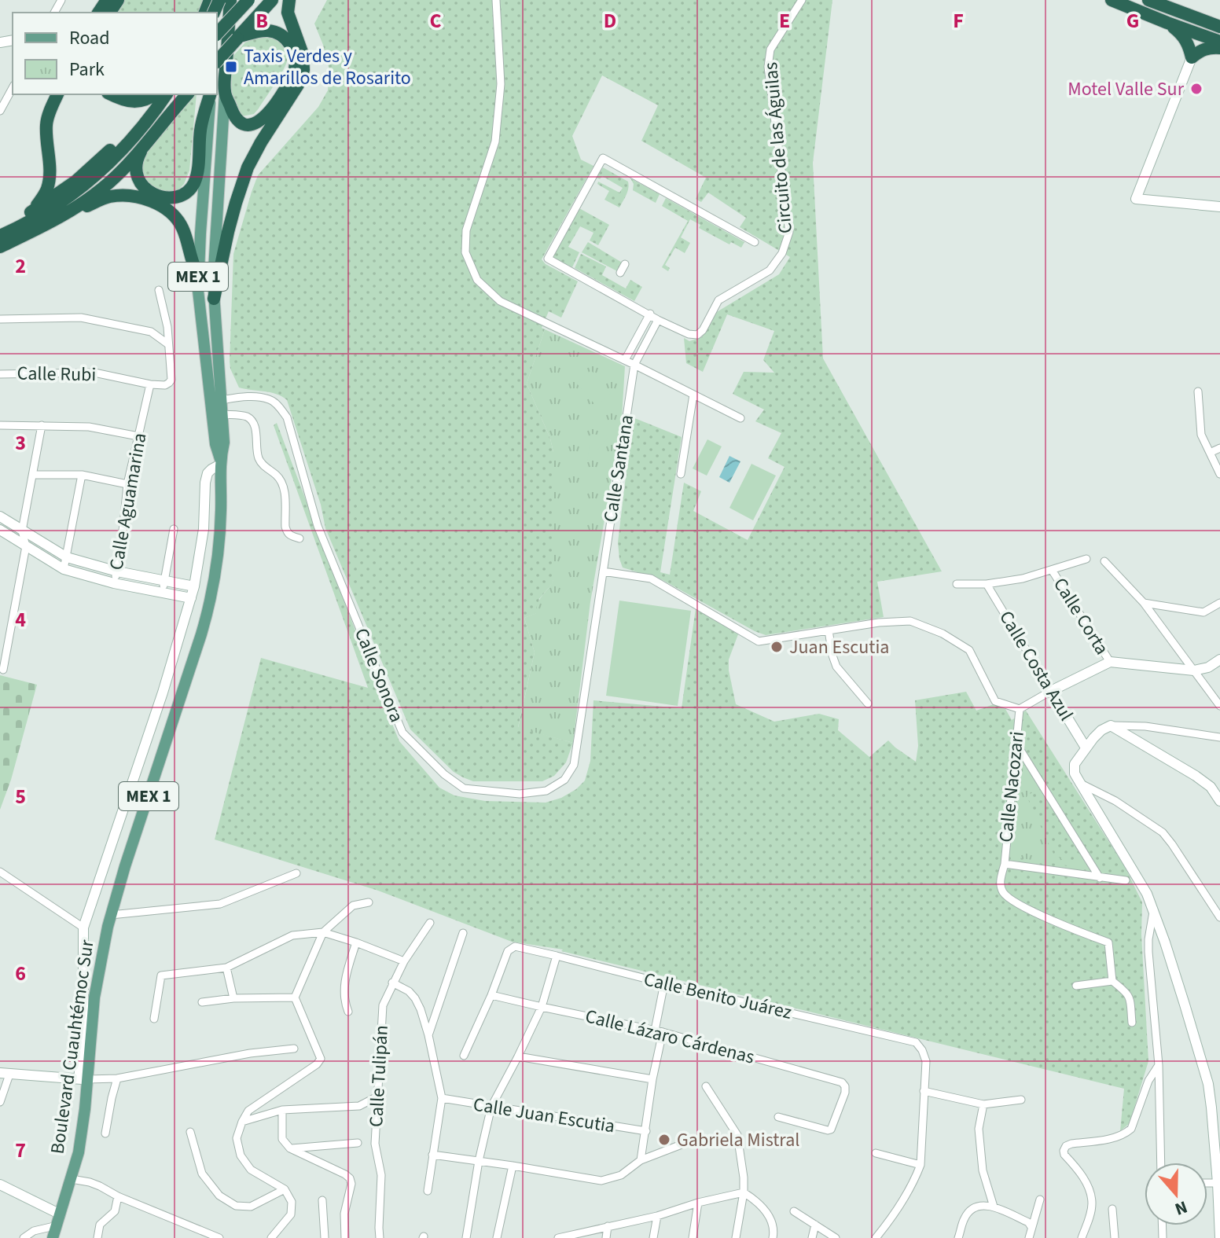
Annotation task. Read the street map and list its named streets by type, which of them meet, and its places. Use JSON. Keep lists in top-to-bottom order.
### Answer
{
  "streets": {
    "highway": ["MEX 1", "Boulevard Cuauhtémoc Sur"],
    "street": [
      "Circuito de las Águilas",
      "Calle Rubi",
      "Calle Santana",
      "Calle Aguamarina",
      "Calle Corta",
      "Calle Costa Azul",
      "Calle Sonora",
      "Calle Nacozari",
      "Calle Benito Juárez",
      "Calle Lázaro Cárdenas",
      "Calle Tulipán",
      "Calle Juan Escutia"
    ]
  },
  "crossings": [
    ["Circuito de las Águilas", "Calle Santana"],
    ["Calle Rubi", "Calle Aguamarina"],
    ["Calle Santana", "Calle Sonora"],
    ["Calle Sonora", "Boulevard Cuauhtémoc Sur"],
    ["Calle Benito Juárez", "Calle Lázaro Cárdenas"]
  ],
  "places": {
    "transit": ["Taxis Verdes y Amarillos de Rosarito"],
    "other": ["Motel Valle Sur", "Juan Escutia", "Gabriela Mistral"]
  },
  "legend": ["Road", "Park"],
  "north": "bottom",
  "grid": {
    "columns": [
      "B",
      "C",
      "D",
      "E",
      "F",
      "G"
    ],
    "rows": [
      "2",
      "3",
      "4",
      "5",
      "6",
      "7"
    ]
  }
}
